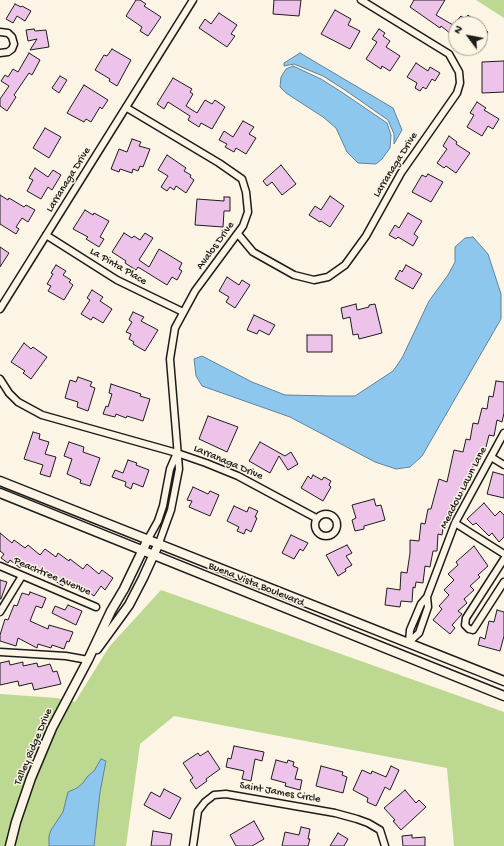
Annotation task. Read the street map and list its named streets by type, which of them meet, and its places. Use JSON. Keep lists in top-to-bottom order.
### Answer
{
  "streets": {
    "main road": ["Buena Vista Boulevard", "Talley Ridge Drive"],
    "street": [
      "Larranaga Drive",
      "Avalos Drive",
      "La Pinta Place",
      "Meadow Lawn Lane",
      "Peachtree Avenue",
      "Saint James Circle"
    ]
  },
  "crossings": [
    ["Larranaga Drive", "Avalos Drive"],
    ["Larranaga Drive", "La Pinta Place"],
    ["Avalos Drive", "La Pinta Place"],
    ["Avalos Drive", "Buena Vista Boulevard"],
    ["Avalos Drive", "Talley Ridge Drive"],
    ["Meadow Lawn Lane", "Buena Vista Boulevard"],
    ["Buena Vista Boulevard", "Talley Ridge Drive"]
  ],
  "north": "top left"
}
